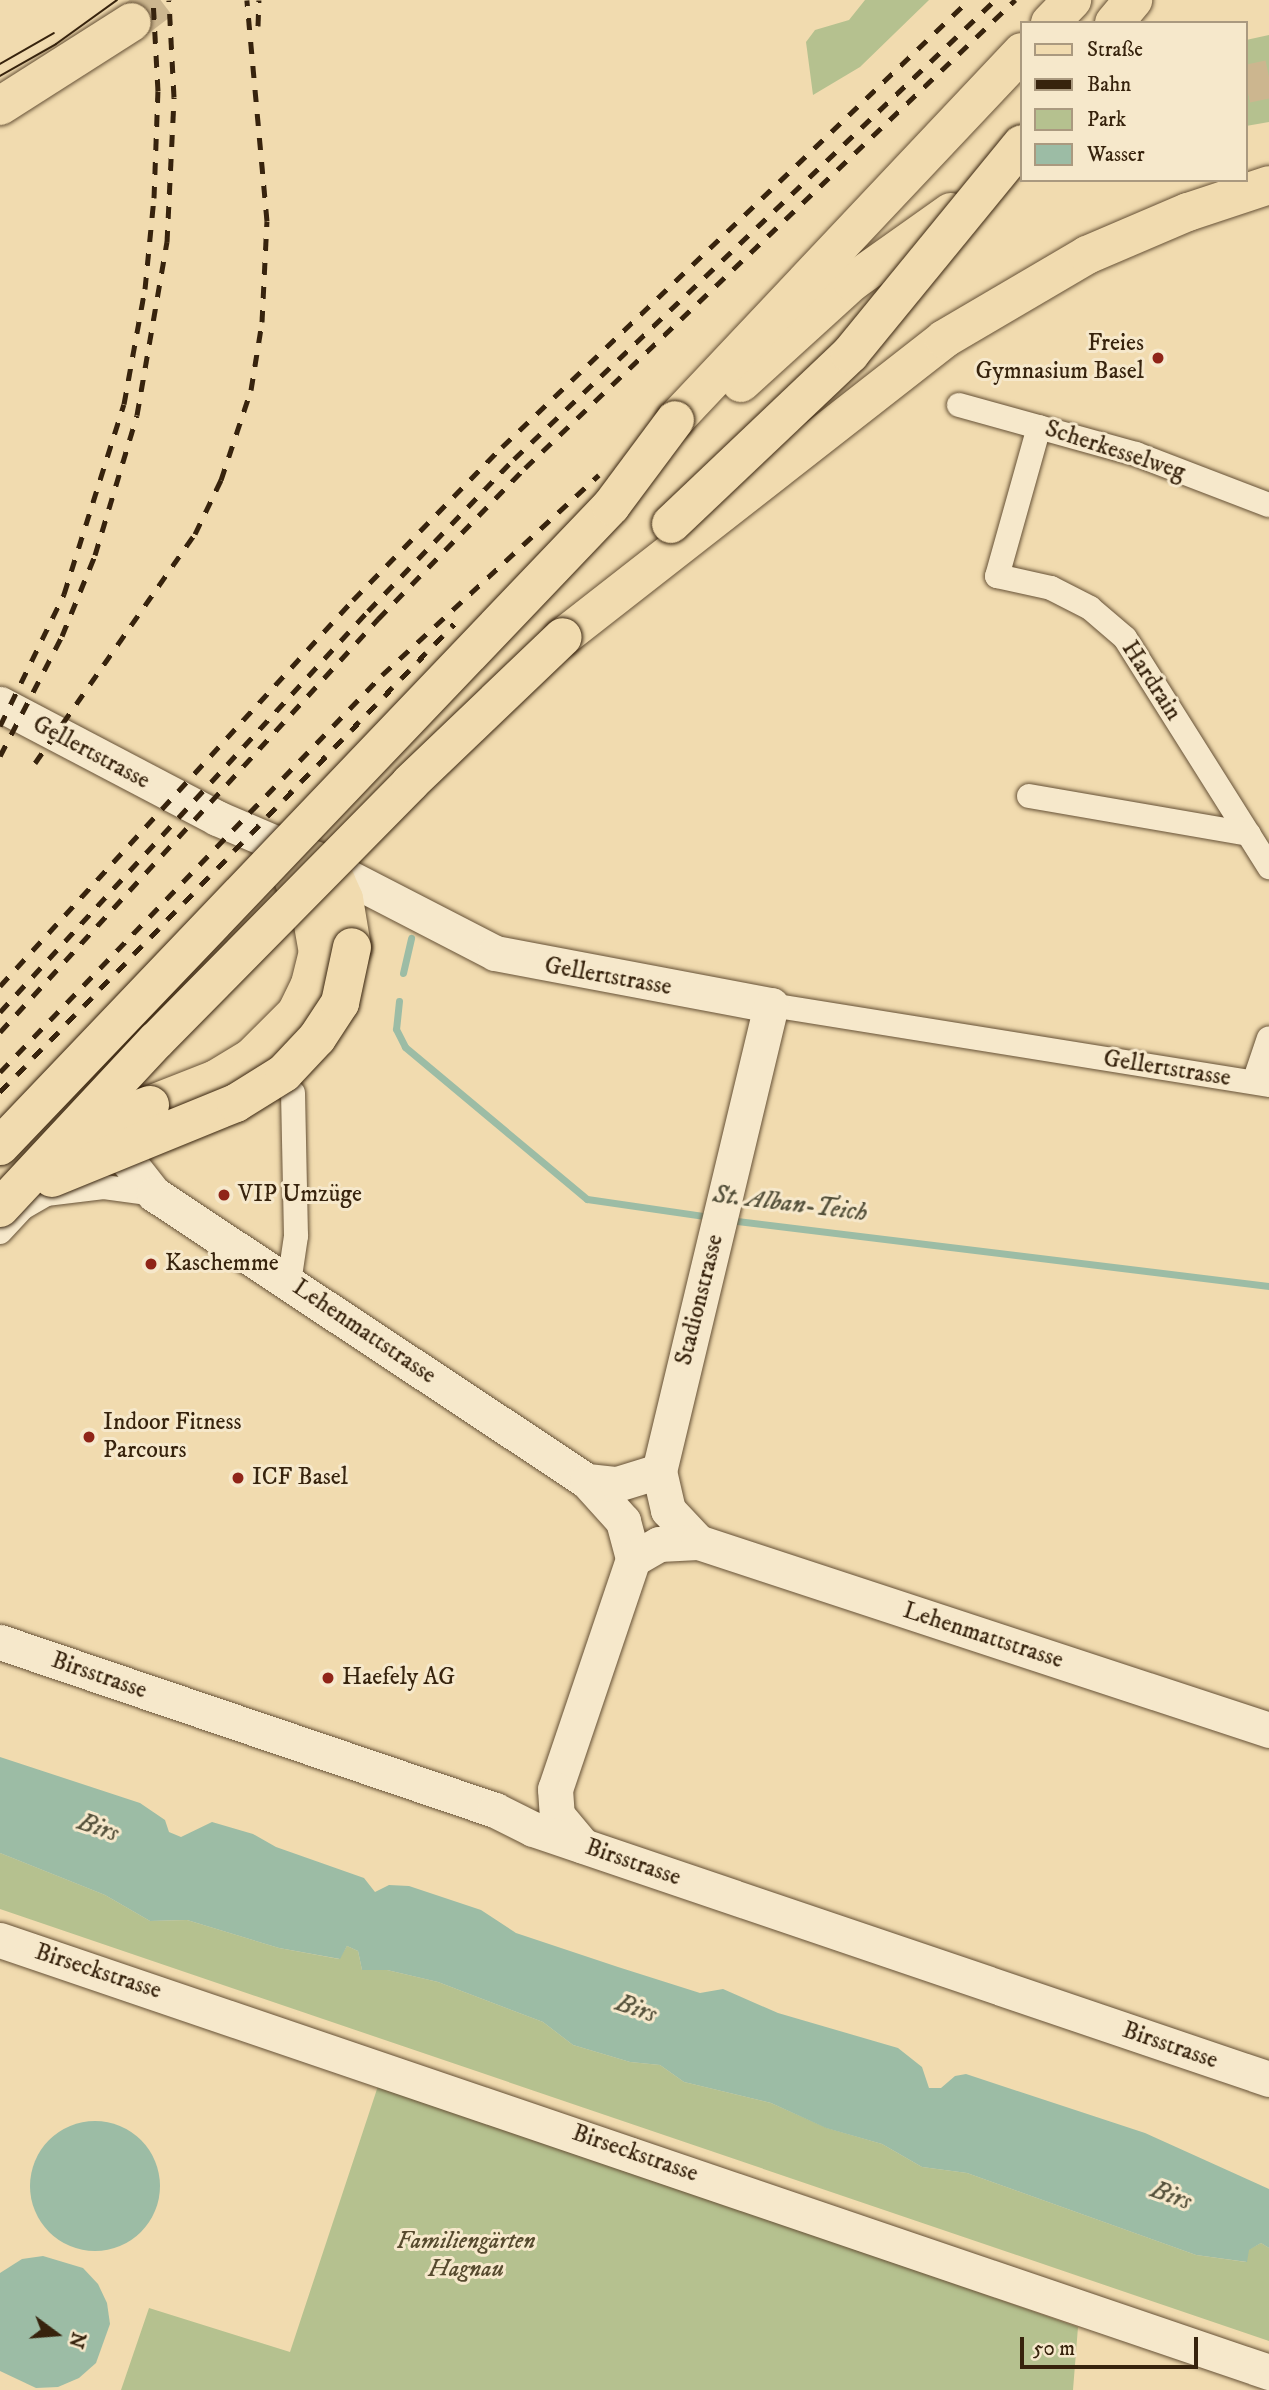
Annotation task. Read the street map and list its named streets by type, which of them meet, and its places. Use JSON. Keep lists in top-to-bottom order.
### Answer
{
  "streets": {
    "street": [
      "Scherkesselweg",
      "Hardrain",
      "Gellertstrasse",
      "Stadionstrasse",
      "Lehenmattstrasse",
      "Birsstrasse",
      "Birseckstrasse"
    ]
  },
  "crossings": [
    ["Scherkesselweg", "Hardrain"],
    ["Gellertstrasse", "Stadionstrasse"],
    ["Gellertstrasse", "Lehenmattstrasse"],
    ["Stadionstrasse", "Lehenmattstrasse"]
  ],
  "water": ["St. Alban-Teich", "Birs"],
  "parks": ["Familiengärten Hagnau"],
  "places": [
    "Freies Gymnasium Basel",
    "VIP Umzüge",
    "Kaschemme",
    "Indoor Fitness Parcours",
    "ICF Basel",
    "Haefely AG"
  ],
  "legend": [
    "Straße",
    "Bahn",
    "Park",
    "Wasser"
  ],
  "scale_bar": "50 m",
  "north": "right"
}
